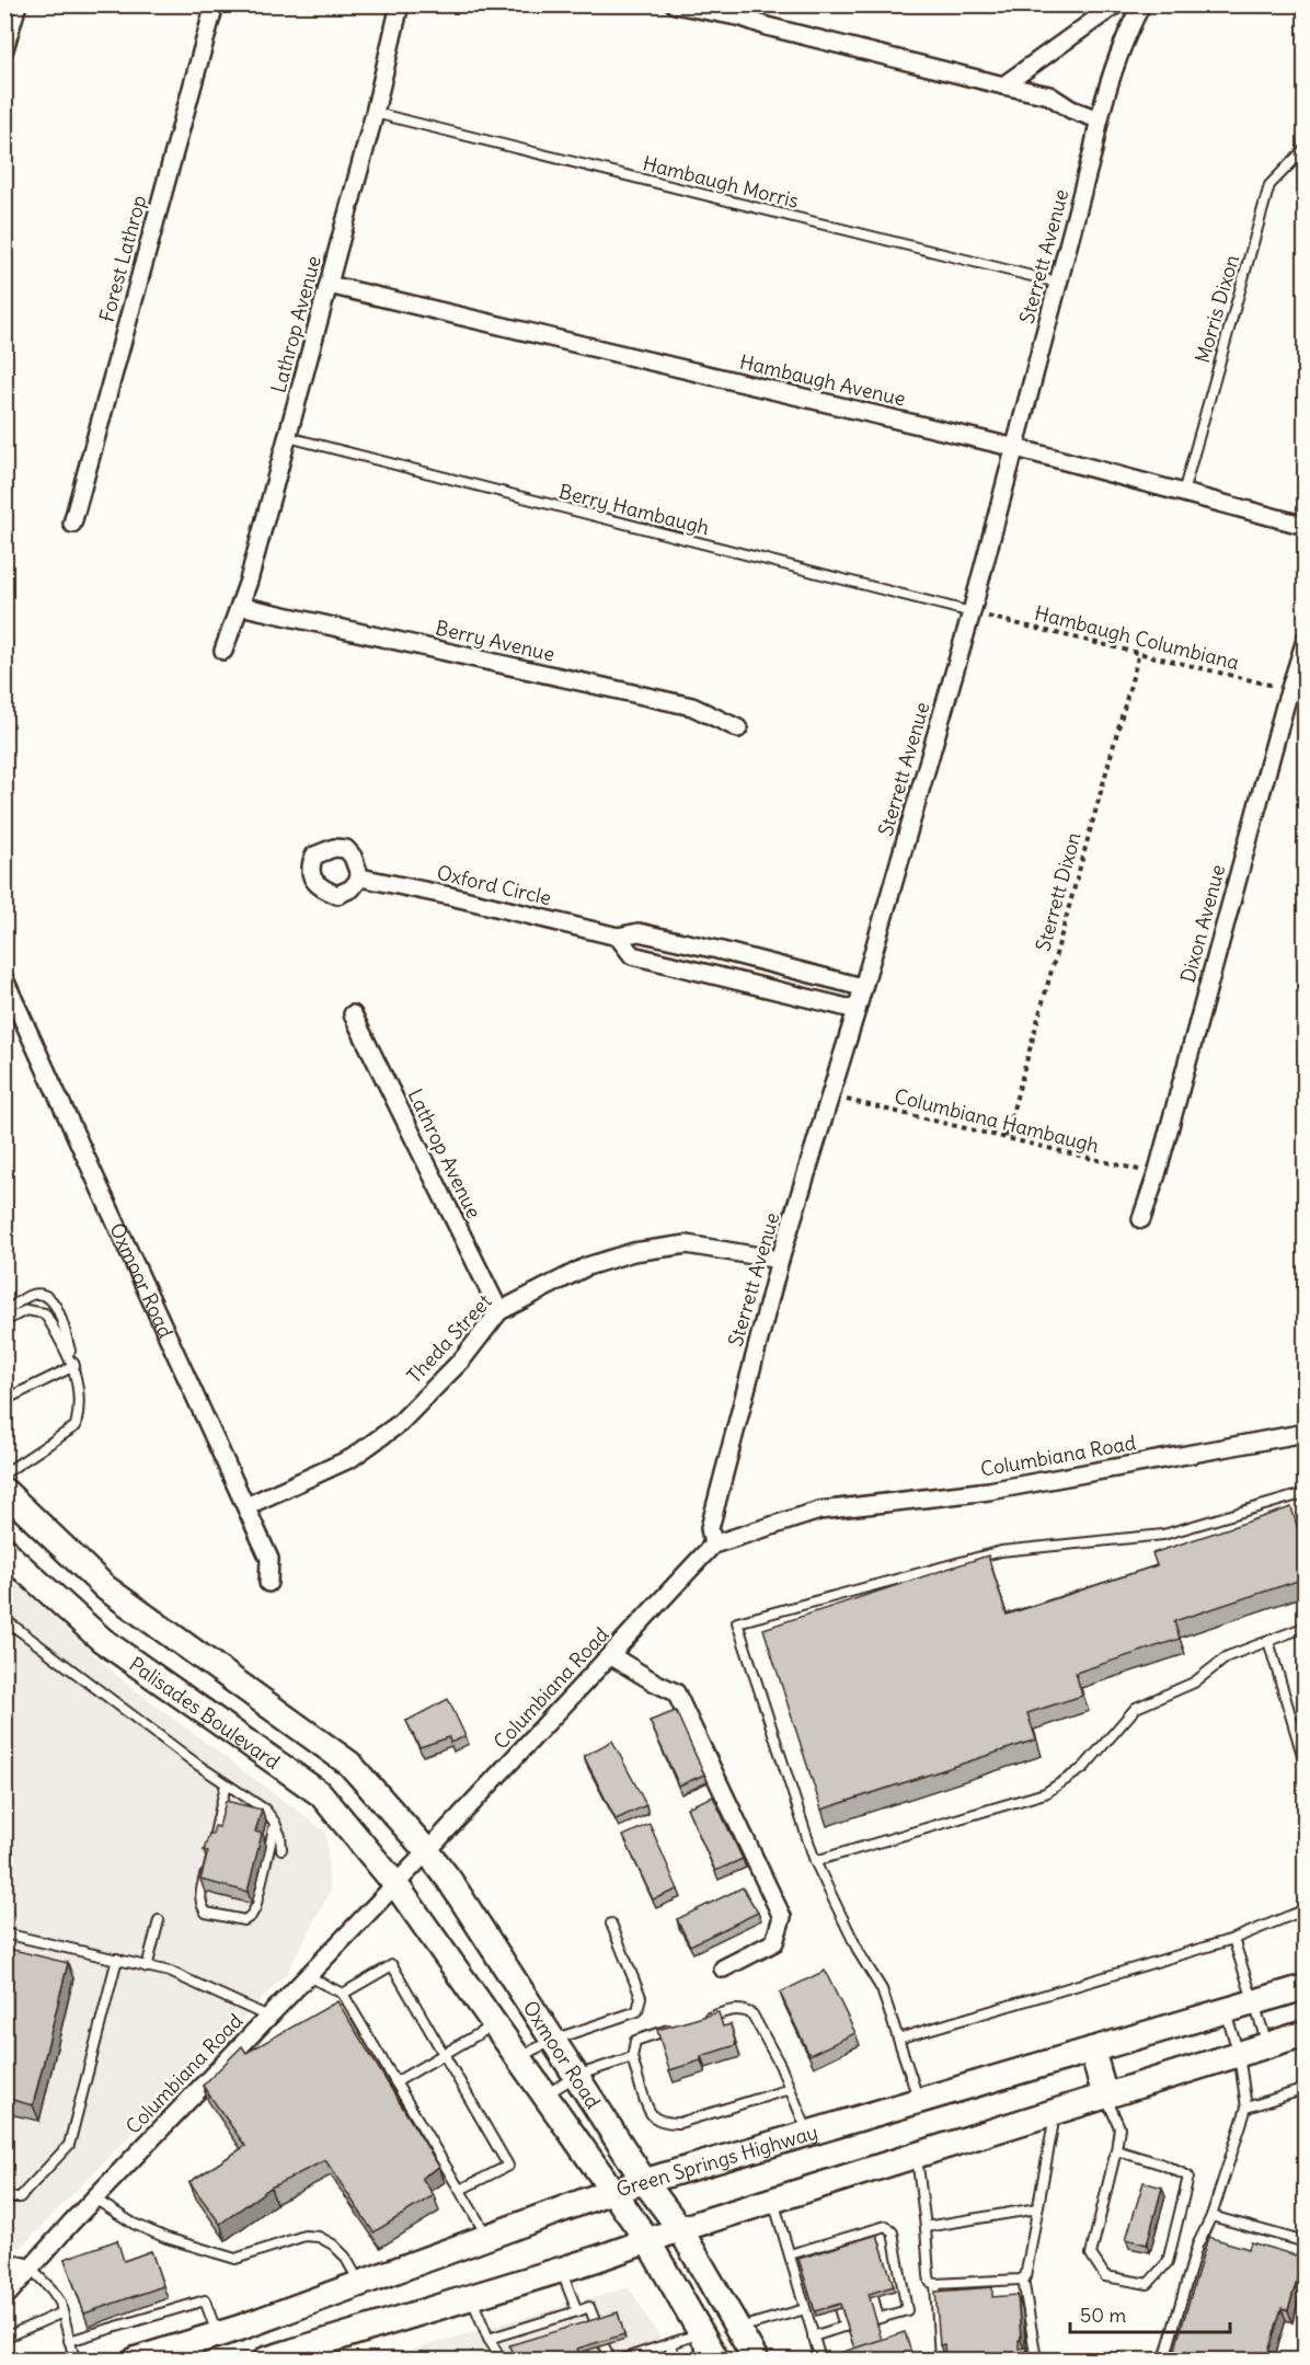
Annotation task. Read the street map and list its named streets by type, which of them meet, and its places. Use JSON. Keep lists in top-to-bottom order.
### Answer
{
  "streets": {
    "main road": ["Oxmoor Road", "Palisades Boulevard", "Green Springs Highway"],
    "street": [
      "Sterrett Avenue",
      "Forest Lathrop",
      "Lathrop Avenue",
      "Hambaugh Avenue",
      "Berry Avenue",
      "Oxford Circle",
      "Dixon Avenue",
      "Theda Street",
      "Columbiana Road"
    ],
    "lane": ["Hambaugh Morris", "Morris Dixon", "Berry Hambaugh"],
    "path": ["Hambaugh Columbiana", "Sterrett Dixon", "Columbiana Hambaugh"]
  },
  "crossings": [
    ["Hambaugh Morris", "Sterrett Avenue"],
    ["Hambaugh Morris", "Lathrop Avenue"],
    ["Sterrett Avenue", "Hambaugh Avenue"],
    ["Sterrett Avenue", "Berry Hambaugh"],
    ["Sterrett Avenue", "Hambaugh Columbiana"],
    ["Sterrett Avenue", "Oxford Circle"],
    ["Sterrett Avenue", "Columbiana Hambaugh"],
    ["Sterrett Avenue", "Theda Street"],
    ["Sterrett Avenue", "Columbiana Road"],
    ["Morris Dixon", "Hambaugh Avenue"],
    ["Lathrop Avenue", "Hambaugh Avenue"],
    ["Lathrop Avenue", "Berry Hambaugh"],
    ["Lathrop Avenue", "Berry Avenue"],
    ["Lathrop Avenue", "Theda Street"],
    ["Berry Hambaugh", "Hambaugh Columbiana"],
    ["Hambaugh Columbiana", "Sterrett Dixon"],
    ["Hambaugh Columbiana", "Dixon Avenue"],
    ["Sterrett Dixon", "Columbiana Hambaugh"],
    ["Dixon Avenue", "Columbiana Hambaugh"],
    ["Oxmoor Road", "Theda Street"],
    ["Oxmoor Road", "Columbiana Road"],
    ["Oxmoor Road", "Palisades Boulevard"],
    ["Oxmoor Road", "Green Springs Highway"],
    ["Columbiana Road", "Palisades Boulevard"]
  ],
  "scale_bar": "50 m"
}
